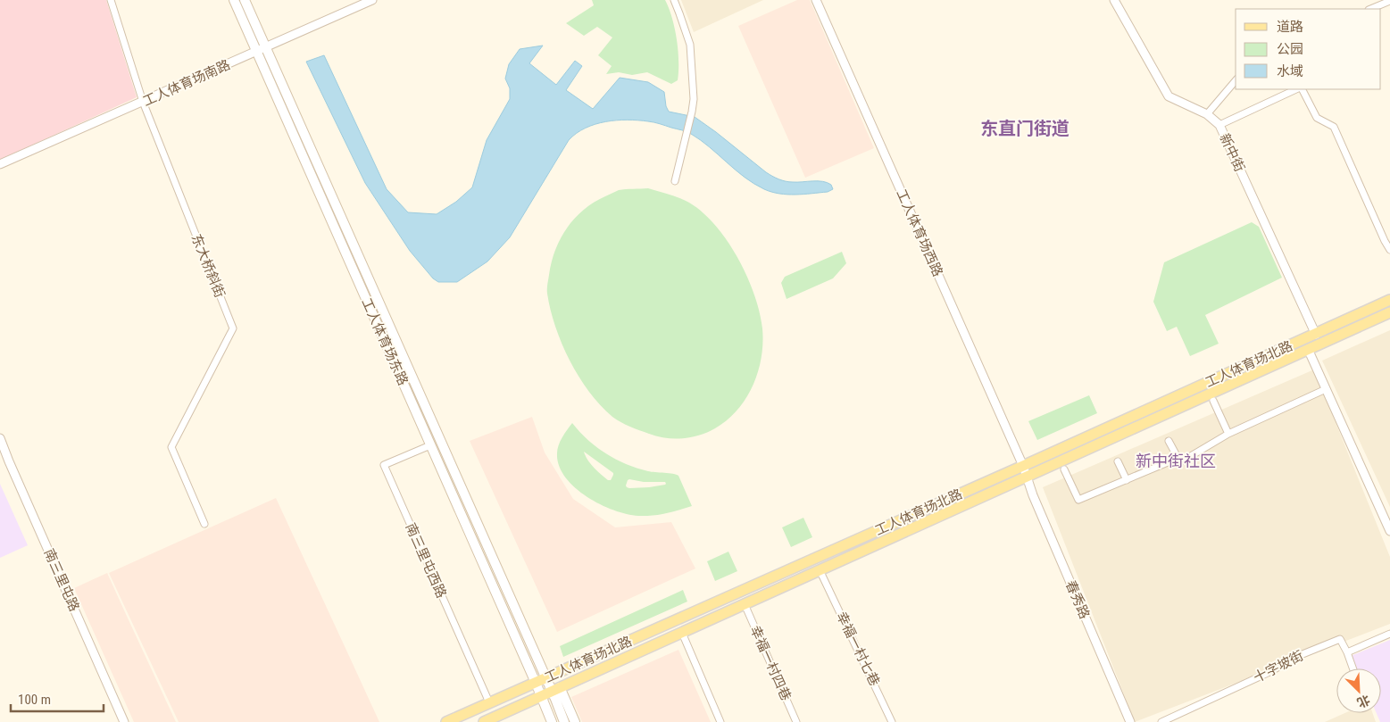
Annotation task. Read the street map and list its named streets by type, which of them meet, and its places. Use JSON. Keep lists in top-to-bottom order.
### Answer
{
  "streets": {
    "main road": ["工人体育场东路", "工人体育场北路"],
    "street": [
      "工人体育场南路",
      "新中街",
      "工人体育场西路",
      "东大桥斜街",
      "南三里屯西路",
      "南三里屯路",
      "春秀路",
      "幸福一村七巷",
      "幸福一村四巷",
      "十字坡街"
    ]
  },
  "crossings": [
    ["工人体育场南路", "东大桥斜街"],
    ["工人体育场南路", "工人体育场东路"],
    ["新中街", "工人体育场北路"],
    ["工人体育场西路", "工人体育场北路"],
    ["工人体育场西路", "春秀路"],
    ["工人体育场东路", "工人体育场北路"],
    ["工人体育场东路", "南三里屯西路"],
    ["工人体育场北路", "南三里屯西路"],
    ["工人体育场北路", "春秀路"],
    ["工人体育场北路", "幸福一村四巷"]
  ],
  "districts": ["东直门街道", "新中街社区"],
  "legend": ["道路", "公园", "水域"],
  "scale_bar": "100 m",
  "north": "bottom right"
}
